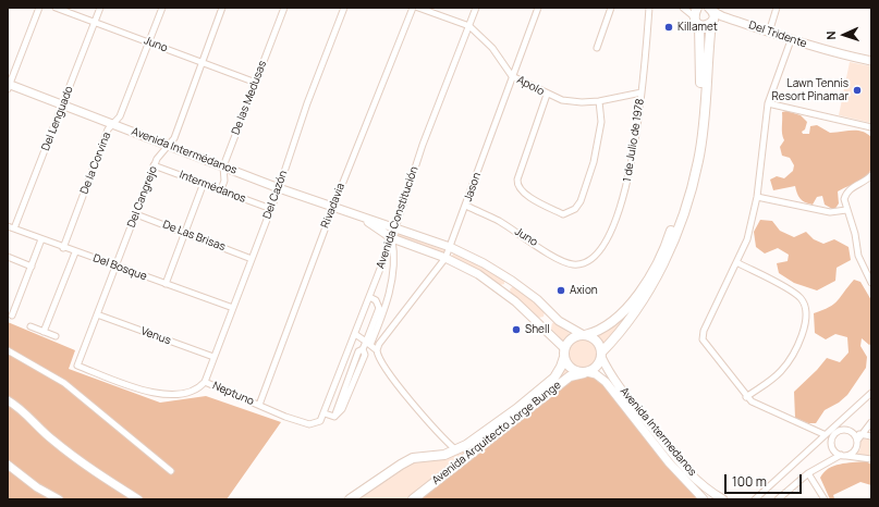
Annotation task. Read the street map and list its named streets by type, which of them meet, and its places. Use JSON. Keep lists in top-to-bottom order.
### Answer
{
  "streets": {
    "main road": [
      "Del Tridente",
      "Avenida Intermédanos",
      "Avenida Intermedanos",
      "Avenida Arquitecto Jorge Bunge"
    ],
    "street": [
      "Juno",
      "Apolo",
      "De las Medusas",
      "Del Lenguado",
      "1 de Julio de 1978",
      "De la Corvina",
      "Intermédanos",
      "Jason",
      "Del Cazón",
      "Del Cangrejo",
      "Rivadavia",
      "Avenida Constitución",
      "De Las Brisas",
      "Del Bosque",
      "Venus",
      "Neptuno"
    ]
  },
  "crossings": [
    ["Juno", "De las Medusas"],
    ["Juno", "Del Lenguado"],
    ["Juno", "1 de Julio de 1978"],
    ["Juno", "De la Corvina"],
    ["Juno", "Jason"],
    ["Juno", "Del Cangrejo"],
    ["Apolo", "1 de Julio de 1978"],
    ["Apolo", "Jason"],
    ["Apolo", "Avenida Constitución"],
    ["De las Medusas", "Avenida Intermédanos"],
    ["De las Medusas", "Intermédanos"],
    ["Del Lenguado", "Avenida Intermédanos"],
    ["Del Lenguado", "Del Bosque"],
    ["Avenida Intermédanos", "De la Corvina"],
    ["Avenida Intermédanos", "Jason"],
    ["Avenida Intermédanos", "Del Cazón"],
    ["Avenida Intermédanos", "Del Cangrejo"],
    ["Avenida Intermédanos", "Rivadavia"],
    ["Avenida Intermédanos", "Avenida Constitución"],
    ["Avenida Intermédanos", "Avenida Intermedanos"],
    ["Avenida Intermédanos", "Avenida Arquitecto Jorge Bunge"],
    ["De la Corvina", "Del Bosque"],
    ["Intermédanos", "Del Cazón"],
    ["Intermédanos", "Del Cangrejo"],
    ["Del Cazón", "De Las Brisas"],
    ["Del Cazón", "Del Bosque"],
    ["Del Cazón", "Venus"],
    ["Del Cazón", "Neptuno"],
    ["Del Cangrejo", "De Las Brisas"],
    ["Del Cangrejo", "Del Bosque"],
    ["Del Cangrejo", "Venus"],
    ["Del Cangrejo", "Neptuno"],
    ["Rivadavia", "Neptuno"],
    ["Avenida Constitución", "Neptuno"],
    ["Avenida Intermedanos", "Avenida Arquitecto Jorge Bunge"]
  ],
  "places": [
    "Killamet",
    "Lawn Tennis Resort Pinamar",
    "Axion",
    "Shell"
  ],
  "scale_bar": "100 m",
  "north": "left"
}
